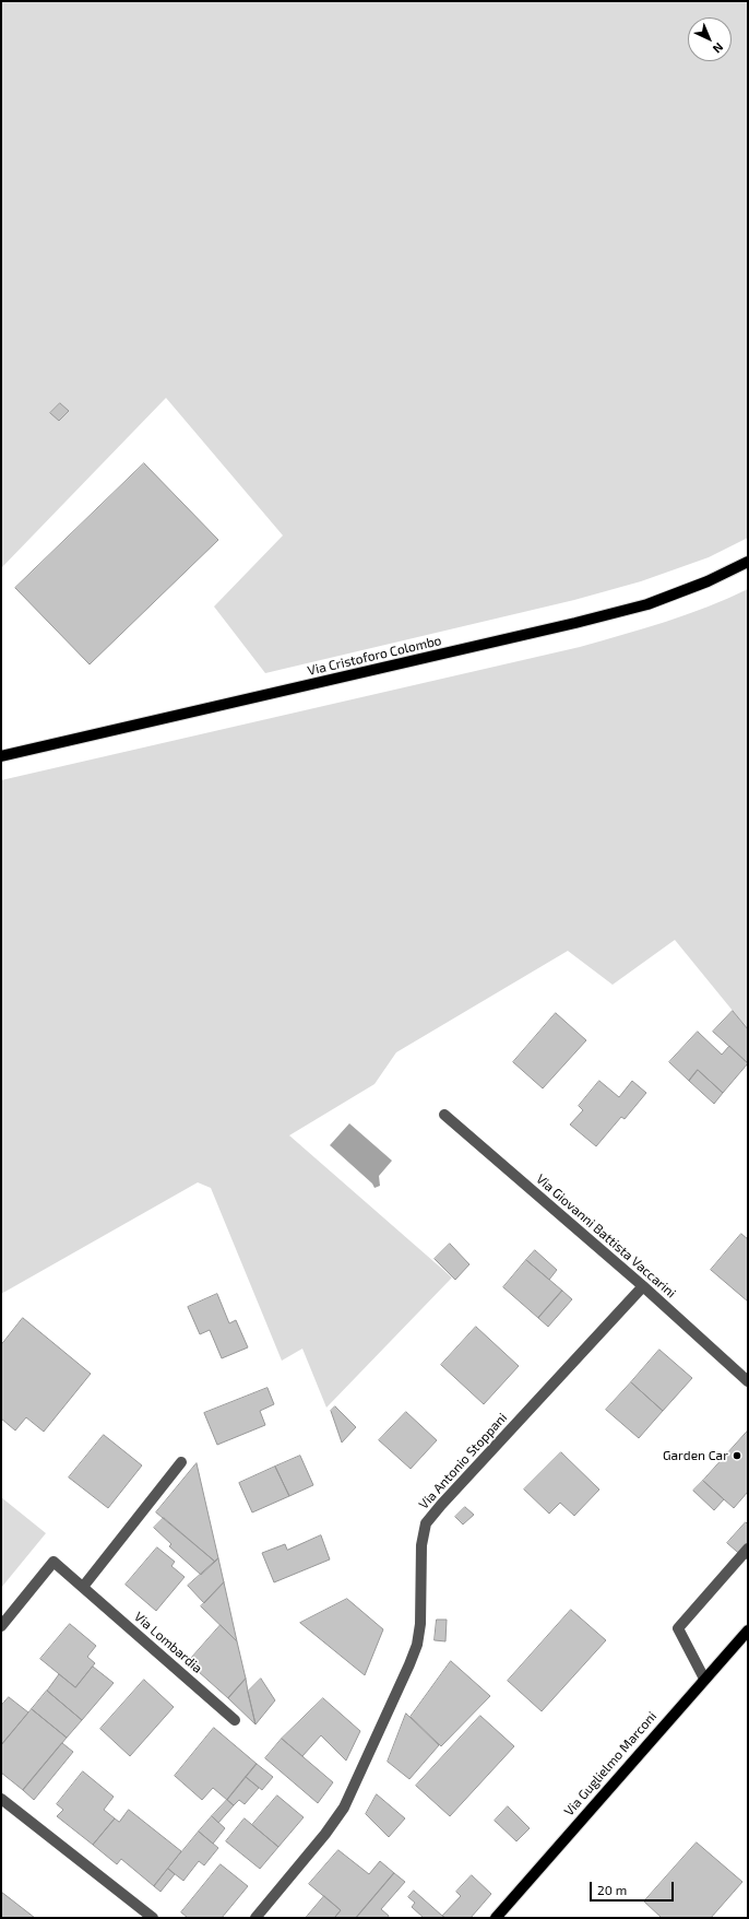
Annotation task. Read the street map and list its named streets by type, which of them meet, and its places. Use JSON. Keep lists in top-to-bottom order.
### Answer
{
  "streets": {
    "main road": ["Via Cristoforo Colombo", "Via Guglielmo Marconi"],
    "street": ["Via Giovanni Battista Vaccarini", "Via Antonio Stoppani", "Via Lombardia"]
  },
  "crossings": [
    ["Via Giovanni Battista Vaccarini", "Via Antonio Stoppani"]
  ],
  "places": ["Garden Car"],
  "scale_bar": "20 m",
  "north": "bottom right"
}
